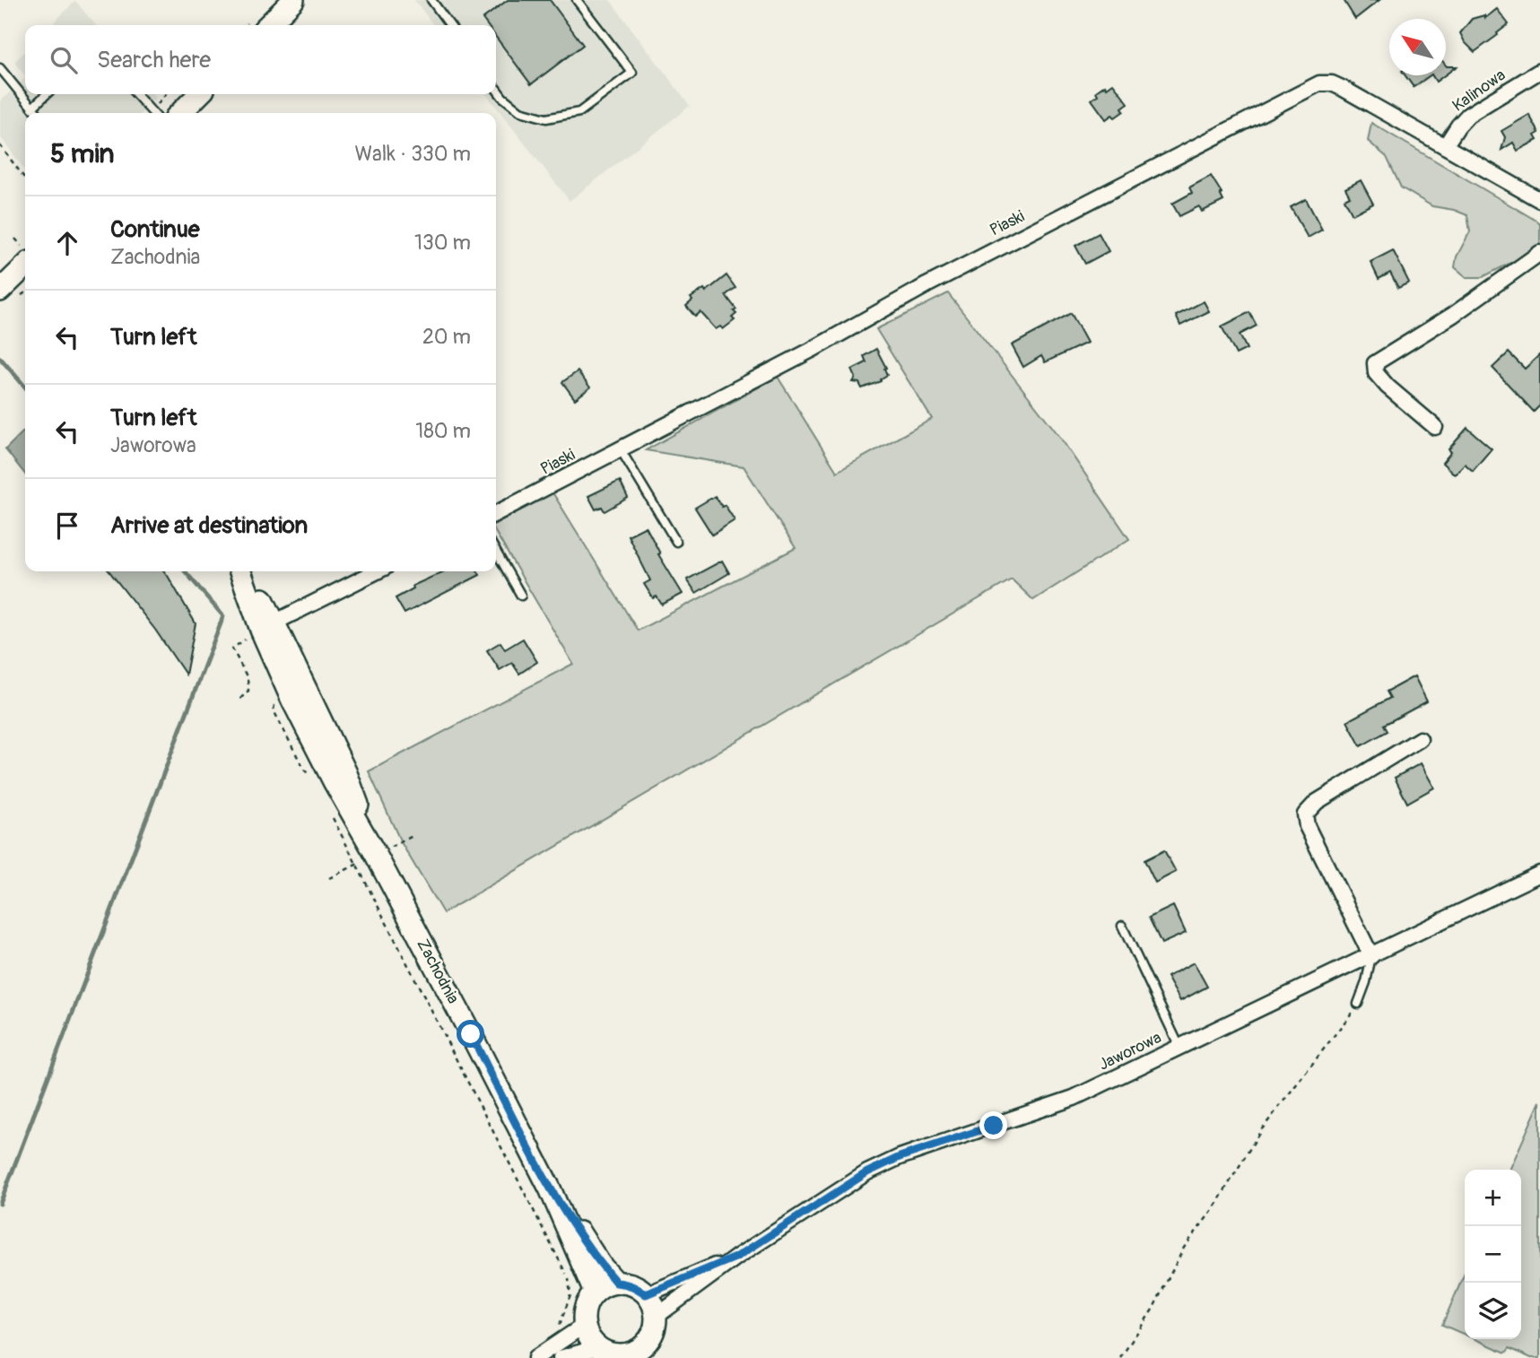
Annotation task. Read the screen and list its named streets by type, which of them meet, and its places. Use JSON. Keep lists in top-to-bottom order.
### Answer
{
  "streets": {
    "main road": ["Zachodnia"],
    "street": ["Kalinowa", "Piaski", "Jaworowa"]
  },
  "crossings": [
    ["Kalinowa", "Piaski"],
    ["Zachodnia", "Jaworowa"]
  ],
  "north": "top left",
  "page": {
    "search": "Search here",
    "heading": ["5 min", "Walk · 330 m"],
    "list": [
      ["Continue", "Zachodnia", "130 m"],
      ["Turn left", "20 m"],
      ["Turn left", "Jaworowa", "180 m"],
      "Arrive at destination"
    ],
    "map_buttons": ["+", "−"]
  }
}
